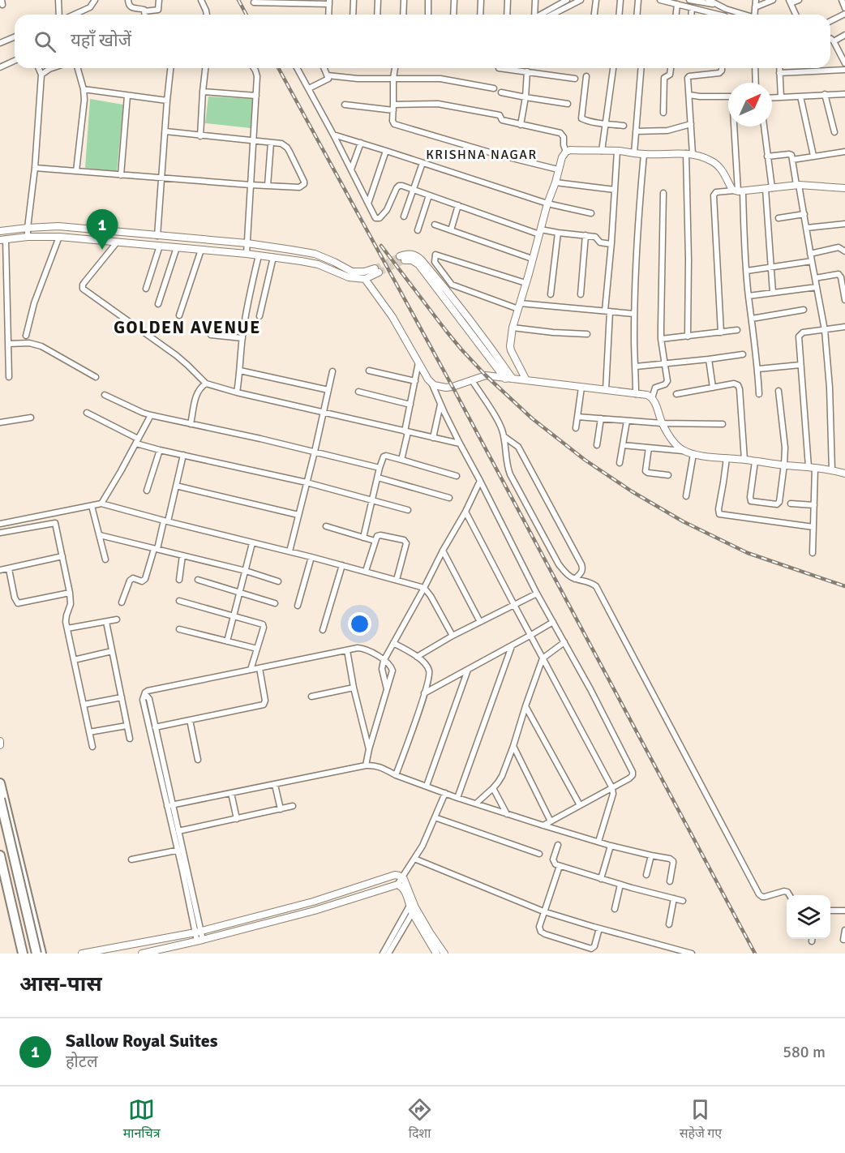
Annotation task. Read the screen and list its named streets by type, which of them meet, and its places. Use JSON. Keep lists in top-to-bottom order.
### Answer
{
  "districts": ["KRISHNA NAGAR", "GOLDEN AVENUE"],
  "north": "top right",
  "page": {
    "search": "यहाँ खोजें",
    "pins": "1",
    "heading": "आस-पास",
    "list": [
      {
        "mark": "1",
        "name": "Sallow Royal Suites",
        "note": "होटल",
        "value": "580 m"
      }
    ],
    "nav": ["मानचित्र", "दिशा", "सहेजे गए"]
  }
}
